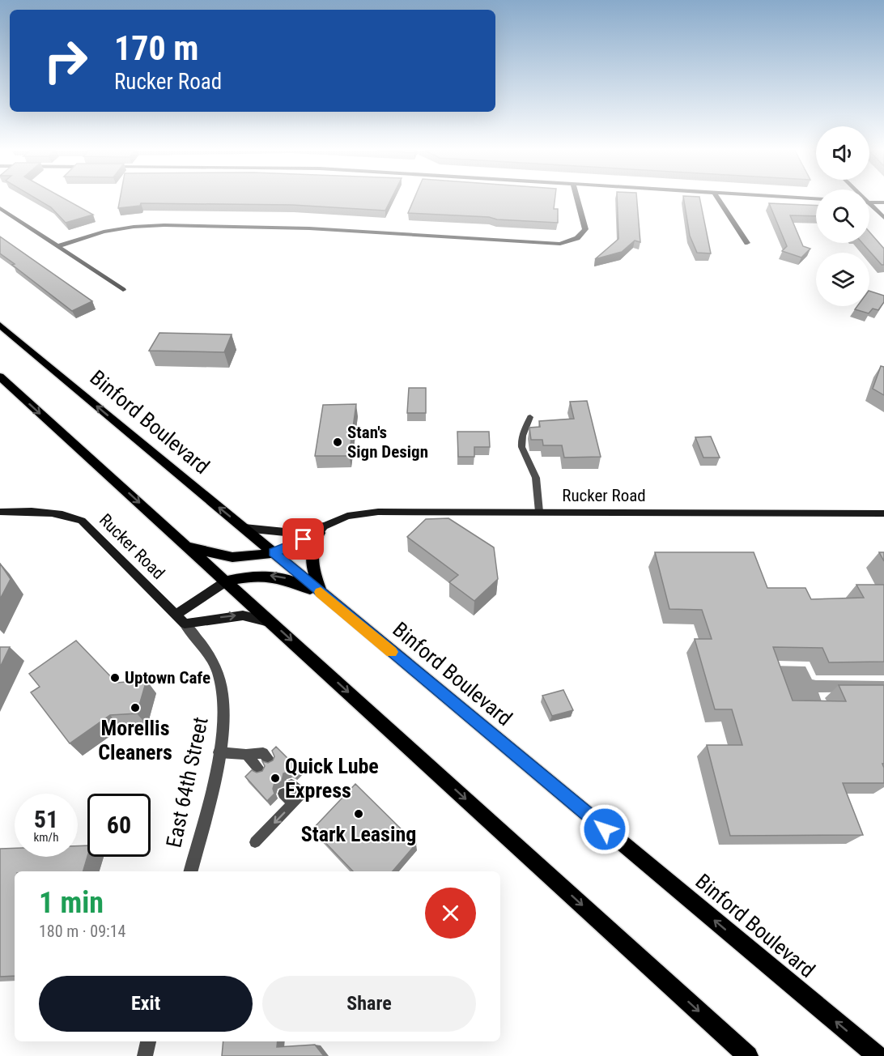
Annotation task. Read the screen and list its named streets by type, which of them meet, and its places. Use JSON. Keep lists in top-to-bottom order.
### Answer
{
  "streets": {
    "main road": ["Binford Boulevard"],
    "street": ["Rucker Road", "East 64th Street"]
  },
  "crossings": [
    ["Binford Boulevard", "Rucker Road"],
    ["Rucker Road", "East 64th Street"]
  ],
  "places": [
    "Stan's Sign Design",
    "Uptown Cafe",
    "Morellis Cleaners",
    "Quick Lube Express",
    "Stark Leasing"
  ],
  "page": {
    "turn": ["170 m", "Rucker Road"],
    "speed": "51 km/h",
    "limit": "60",
    "heading": ["1 min", "180 m · 09:14"],
    "buttons": ["Exit", "Share"]
  }
}
